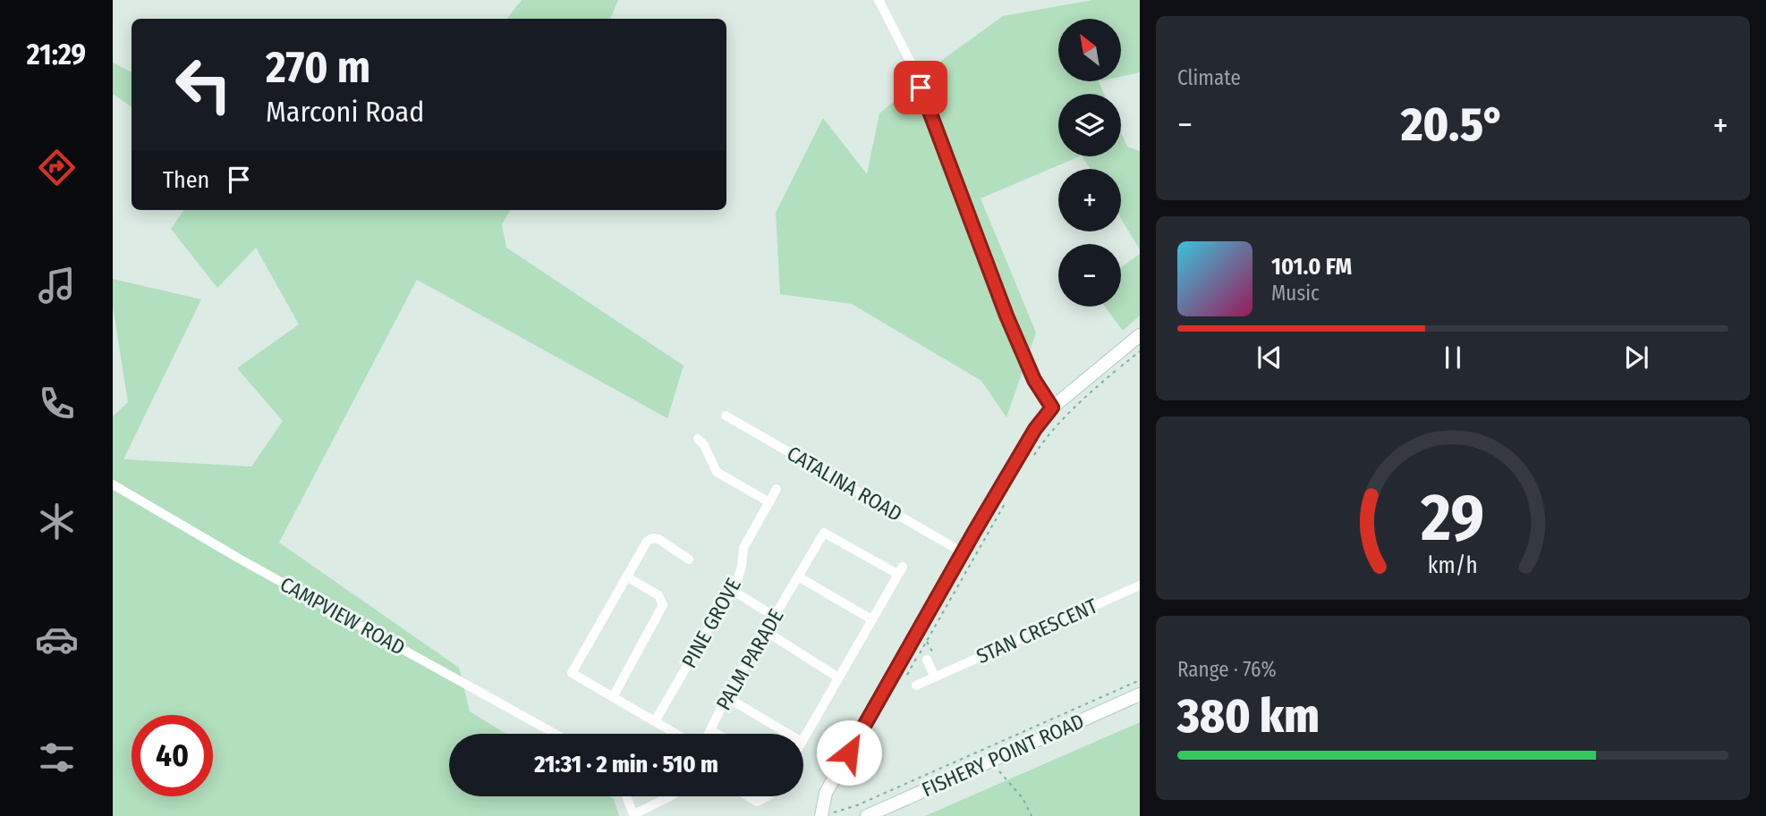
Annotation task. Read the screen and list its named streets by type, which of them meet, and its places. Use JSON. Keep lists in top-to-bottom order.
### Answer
{
  "streets": {
    "street": [
      "CATALINA ROAD",
      "CAMPVIEW ROAD",
      "PINE GROVE",
      "STAN CRESCENT",
      "PALM PARADE",
      "FISHERY POINT ROAD"
    ]
  },
  "north": "top left",
  "page": {
    "tabs": "21:29",
    "tile": [
      "Climate",
      ["Range · 76%", "380 km"]
    ],
    "map_buttons": ["+", "−"],
    "turn": ["270 m", "Marconi Road"],
    "heat": ["−", "20.5°", "+"],
    "then": "Then",
    "song": ["101.0 FM", "Music"],
    "limit": "40",
    "trip": "21:31 · 2 min · 510 m",
    "gauge": ["29", "km/h"]
  }
}
